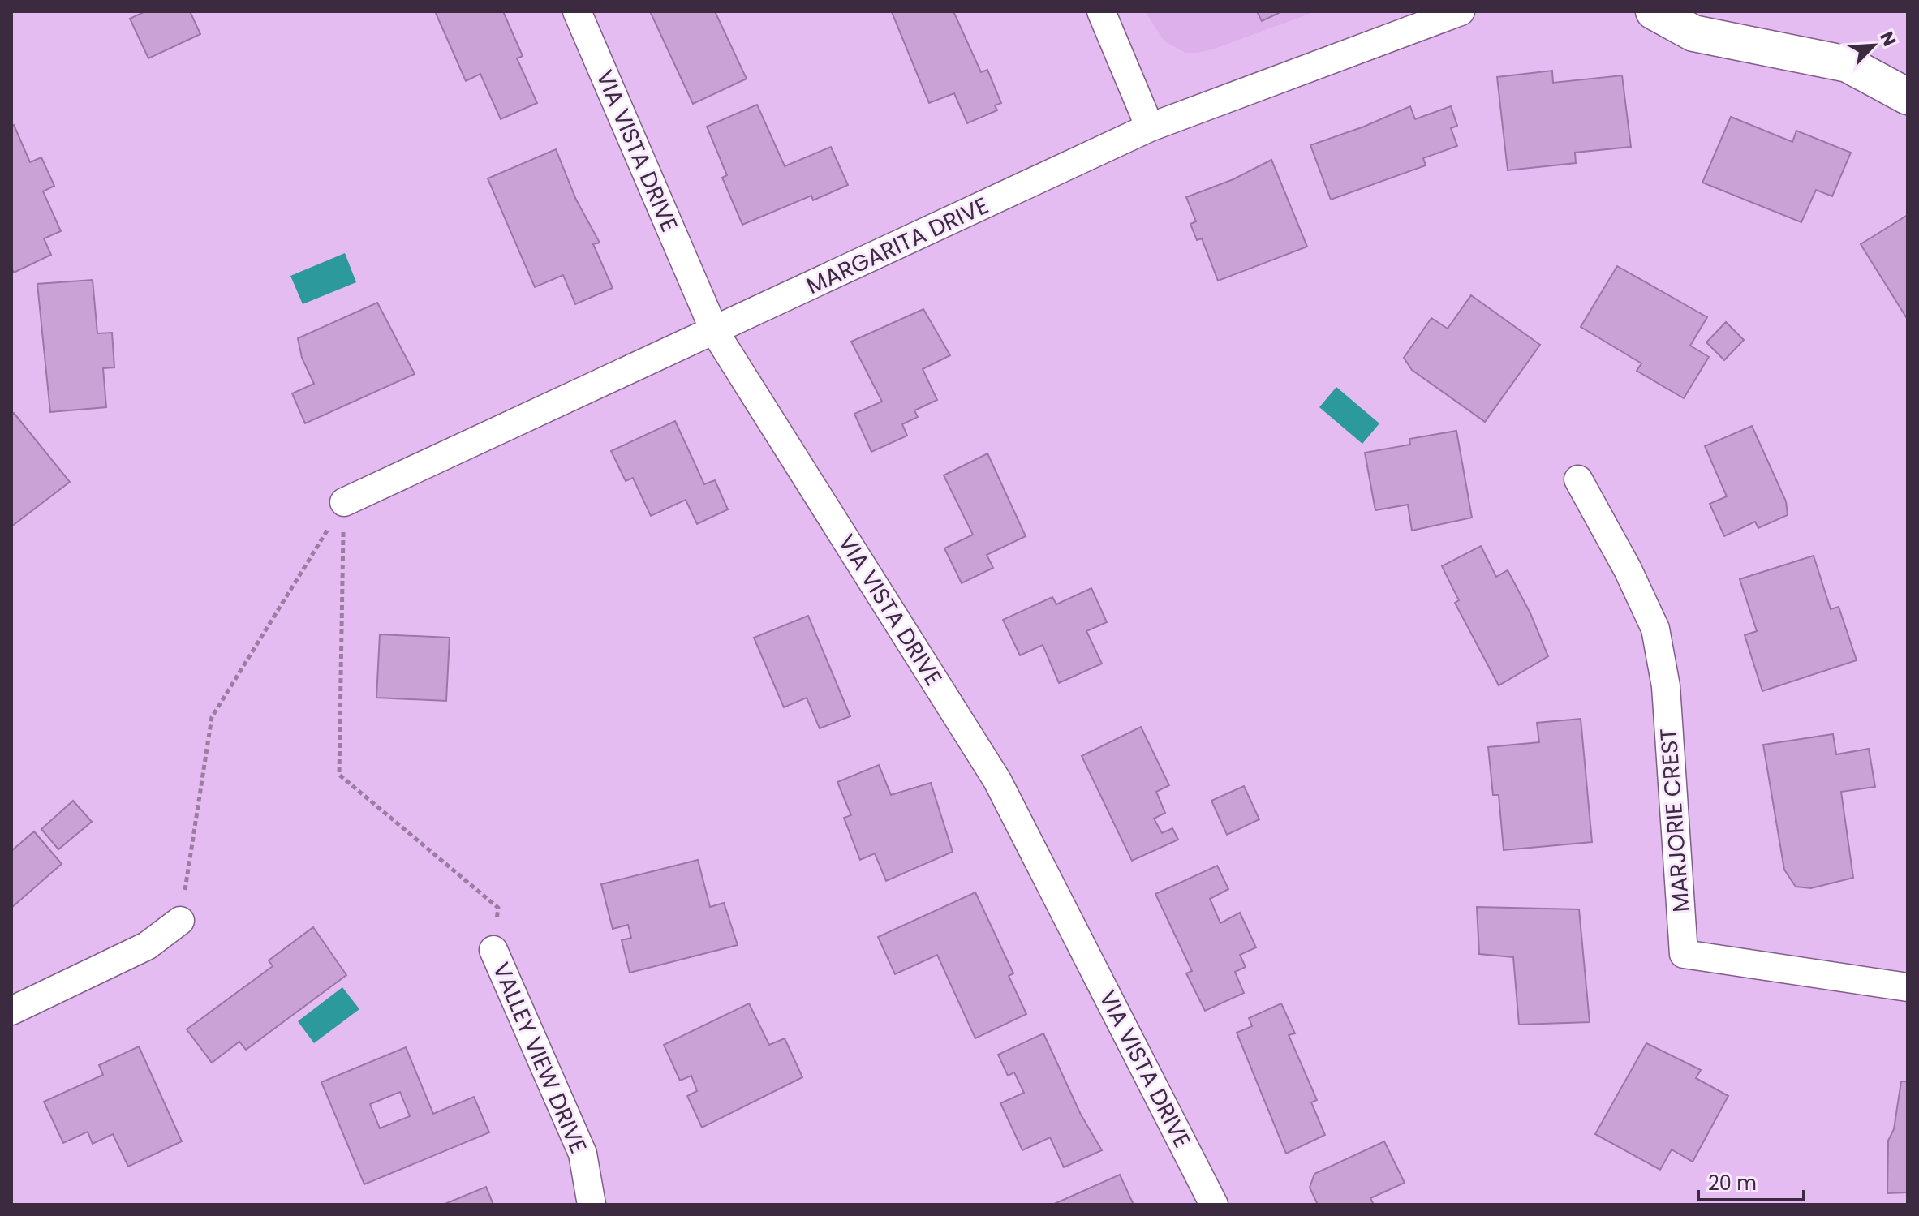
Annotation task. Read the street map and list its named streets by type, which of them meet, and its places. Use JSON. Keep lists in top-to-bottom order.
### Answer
{
  "streets": {
    "street": [
      "VIA VISTA DRIVE",
      "MARGARITA DRIVE",
      "MARJORIE CREST",
      "VALLEY VIEW DRIVE"
    ]
  },
  "crossings": [
    ["VIA VISTA DRIVE", "MARGARITA DRIVE"]
  ],
  "scale_bar": "20 m",
  "north": "top right"
}
